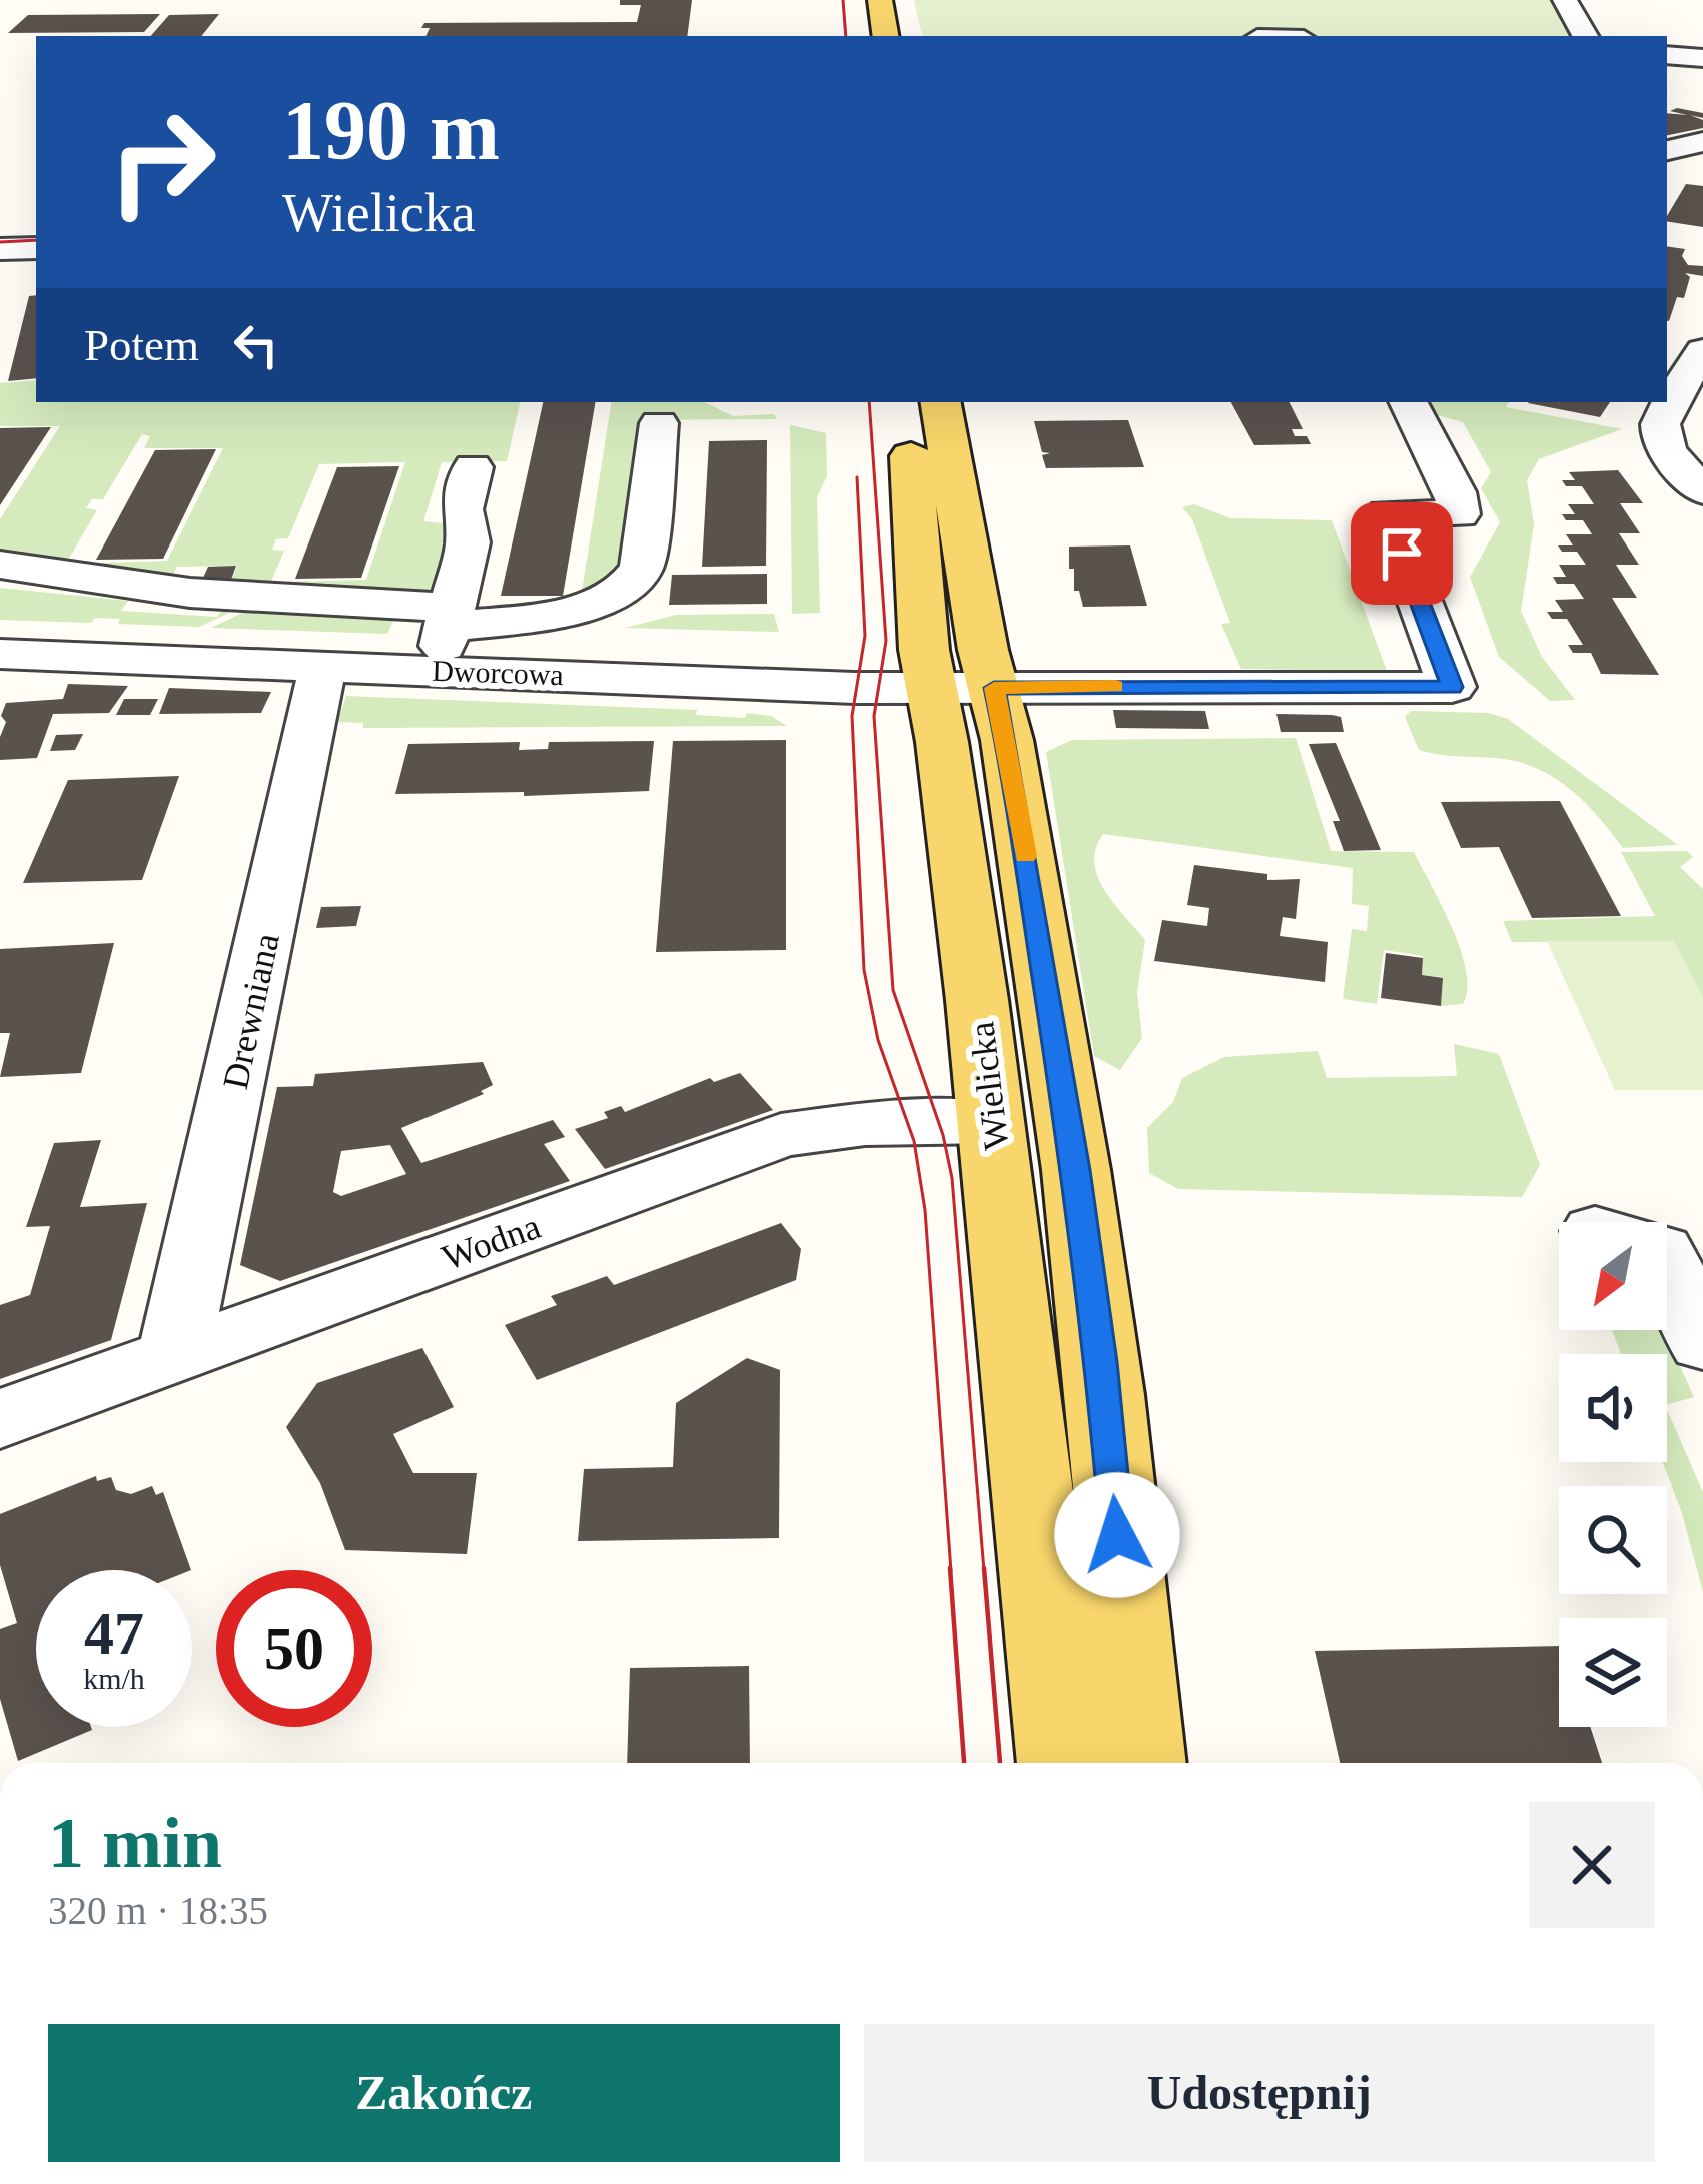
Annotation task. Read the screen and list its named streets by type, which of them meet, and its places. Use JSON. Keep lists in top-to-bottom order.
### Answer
{
  "streets": {
    "main road": ["Wielicka"],
    "street": ["Dworcowa", "Drewniana", "Wodna"]
  },
  "crossings": [
    ["Dworcowa", "Drewniana"],
    ["Dworcowa", "Wielicka"],
    ["Drewniana", "Wodna"],
    ["Wielicka", "Wodna"]
  ],
  "north": "bottom left",
  "page": {
    "turn": ["190 m", "Wielicka"],
    "then": "Potem",
    "speed": "47 km/h",
    "limit": "50",
    "heading": ["1 min", "320 m · 18:35"],
    "buttons": ["Zakończ", "Udostępnij"]
  }
}
